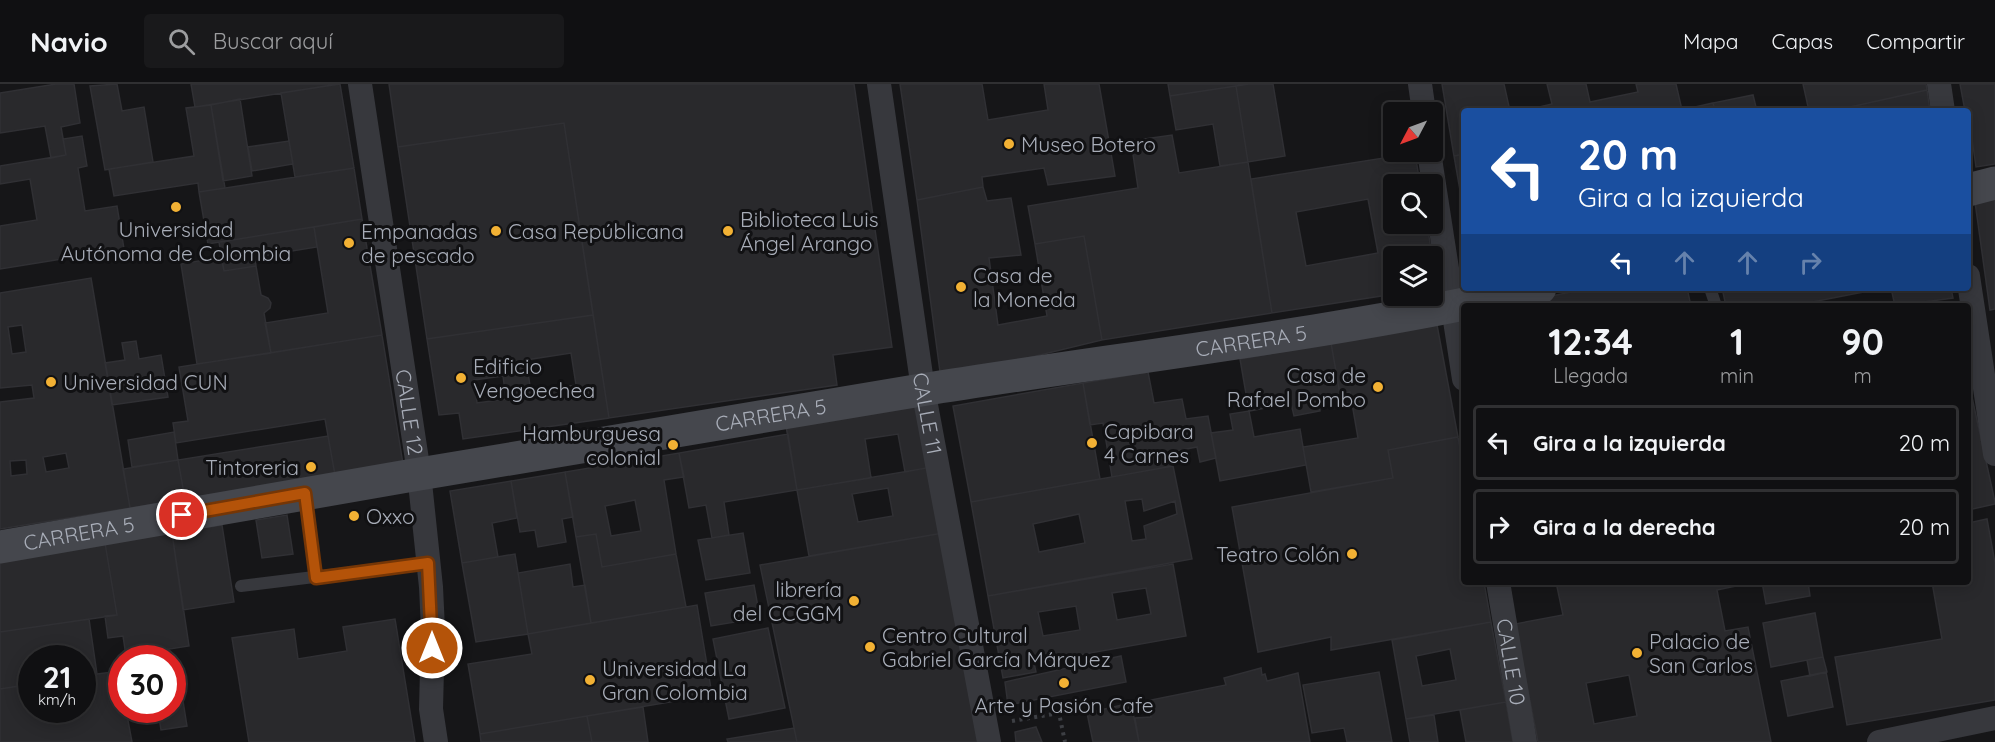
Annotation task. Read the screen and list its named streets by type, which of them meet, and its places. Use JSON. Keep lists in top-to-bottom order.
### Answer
{
  "streets": {
    "street": [
      "CARRERA 5",
      "CALLE 12",
      "CALLE 11",
      "CALLE 10"
    ]
  },
  "crossings": [
    ["CARRERA 5", "CALLE 12"],
    ["CARRERA 5", "CALLE 11"]
  ],
  "places": [
    "Museo Botero",
    "Universidad Autónoma de Colombia",
    "Casa Repúblicana",
    "Biblioteca Luis Ángel Arango",
    "Empanadas de pescado",
    "Casa de la Moneda",
    "Edificio Vengoechea",
    "Universidad CUN",
    "Casa de Rafael Pombo",
    "Capibara 4 Carnes",
    "Hamburguesa colonial",
    "Tintoreria",
    "Oxxo",
    "Teatro Colón",
    "librería del CCGGM",
    "Centro Cultural Gabriel García Márquez",
    "Palacio de San Carlos",
    "Universidad La Gran Colombia",
    "Arte y Pasión Cafe"
  ],
  "north": "bottom left",
  "page": {
    "header": "Navio",
    "search": "Buscar aquí",
    "nav": ["Mapa", "Capas", "Compartir"],
    "turn": ["20 m", "Gira a la izquierda"],
    "eta": [
      "12:34",
      "Llegada",
      "1",
      "min",
      "90",
      "m"
    ],
    "list": [
      {
        "name": "Gira a la izquierda",
        "value": "20 m"
      },
      {
        "name": "Gira a la derecha",
        "value": "20 m"
      }
    ],
    "speed": "21 km/h",
    "limit": "30"
  }
}
